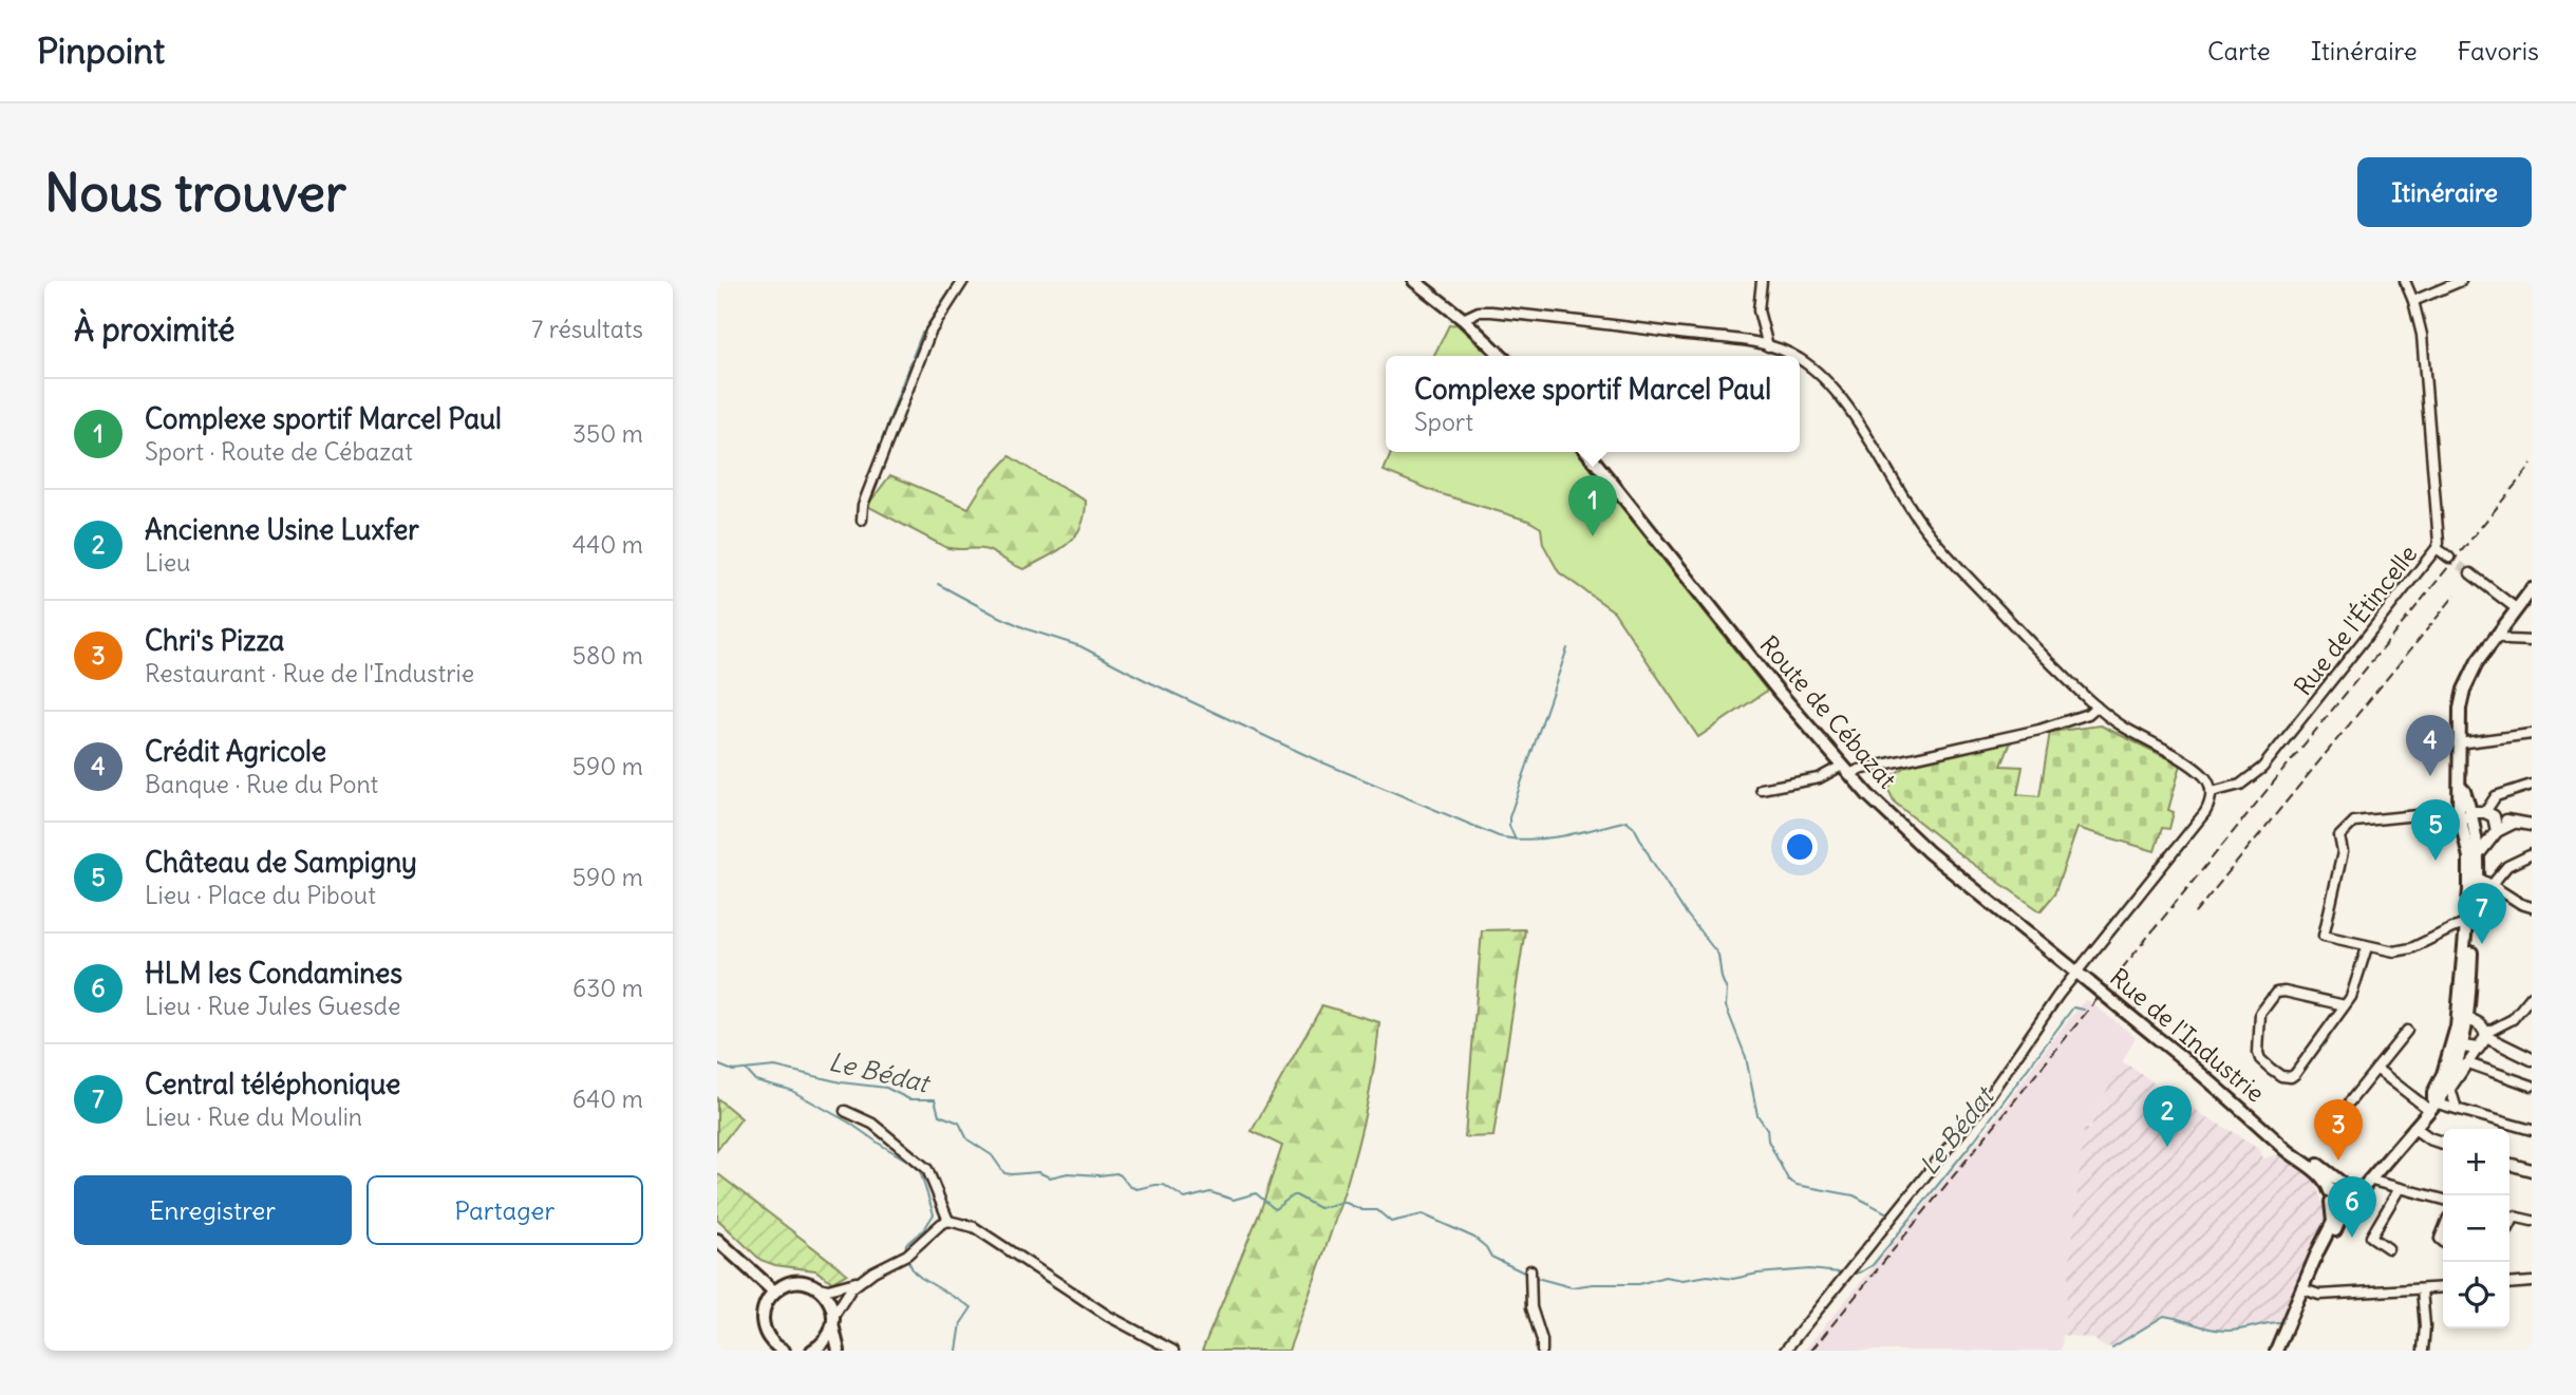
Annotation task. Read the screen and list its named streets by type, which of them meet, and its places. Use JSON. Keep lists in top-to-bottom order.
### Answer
{
  "streets": {
    "main road": ["Route de Cébazat", "Rue de l'Industrie"],
    "street": ["Rue de l'Étincelle"]
  },
  "crossings": [
    ["Route de Cébazat", "Rue de l'Industrie"]
  ],
  "water": ["Le Bédat"],
  "page": {
    "header": "Pinpoint",
    "nav": ["Carte", "Itinéraire", "Favoris"],
    "buttons": [
      "Itinéraire",
      ["Enregistrer", "Partager"]
    ],
    "title": "Nous trouver",
    "heading": ["À proximité", "7 résultats"],
    "popup": ["Complexe sportif Marcel Paul", "Sport"],
    "list": [
      {
        "mark": "1",
        "name": "Complexe sportif Marcel Paul",
        "note": "Sport · Route de Cébazat",
        "value": "350 m"
      },
      {
        "mark": "2",
        "name": "Ancienne Usine Luxfer",
        "note": "Lieu",
        "value": "440 m"
      },
      {
        "mark": "3",
        "name": "Chri's Pizza",
        "note": "Restaurant · Rue de l'Industrie",
        "value": "580 m"
      },
      {
        "mark": "4",
        "name": "Crédit Agricole",
        "note": "Banque · Rue du Pont",
        "value": "590 m"
      },
      {
        "mark": "5",
        "name": "Château de Sampigny",
        "note": "Lieu · Place du Pibout",
        "value": "590 m"
      },
      {
        "mark": "6",
        "name": "HLM les Condamines",
        "note": "Lieu · Rue Jules Guesde",
        "value": "630 m"
      },
      {
        "mark": "7",
        "name": "Central téléphonique",
        "note": "Lieu · Rue du Moulin",
        "value": "640 m"
      }
    ],
    "pins": [
      "1",
      "4",
      "5",
      "7",
      "2",
      "3",
      "6"
    ],
    "map_buttons": ["+", "−"]
  }
}
